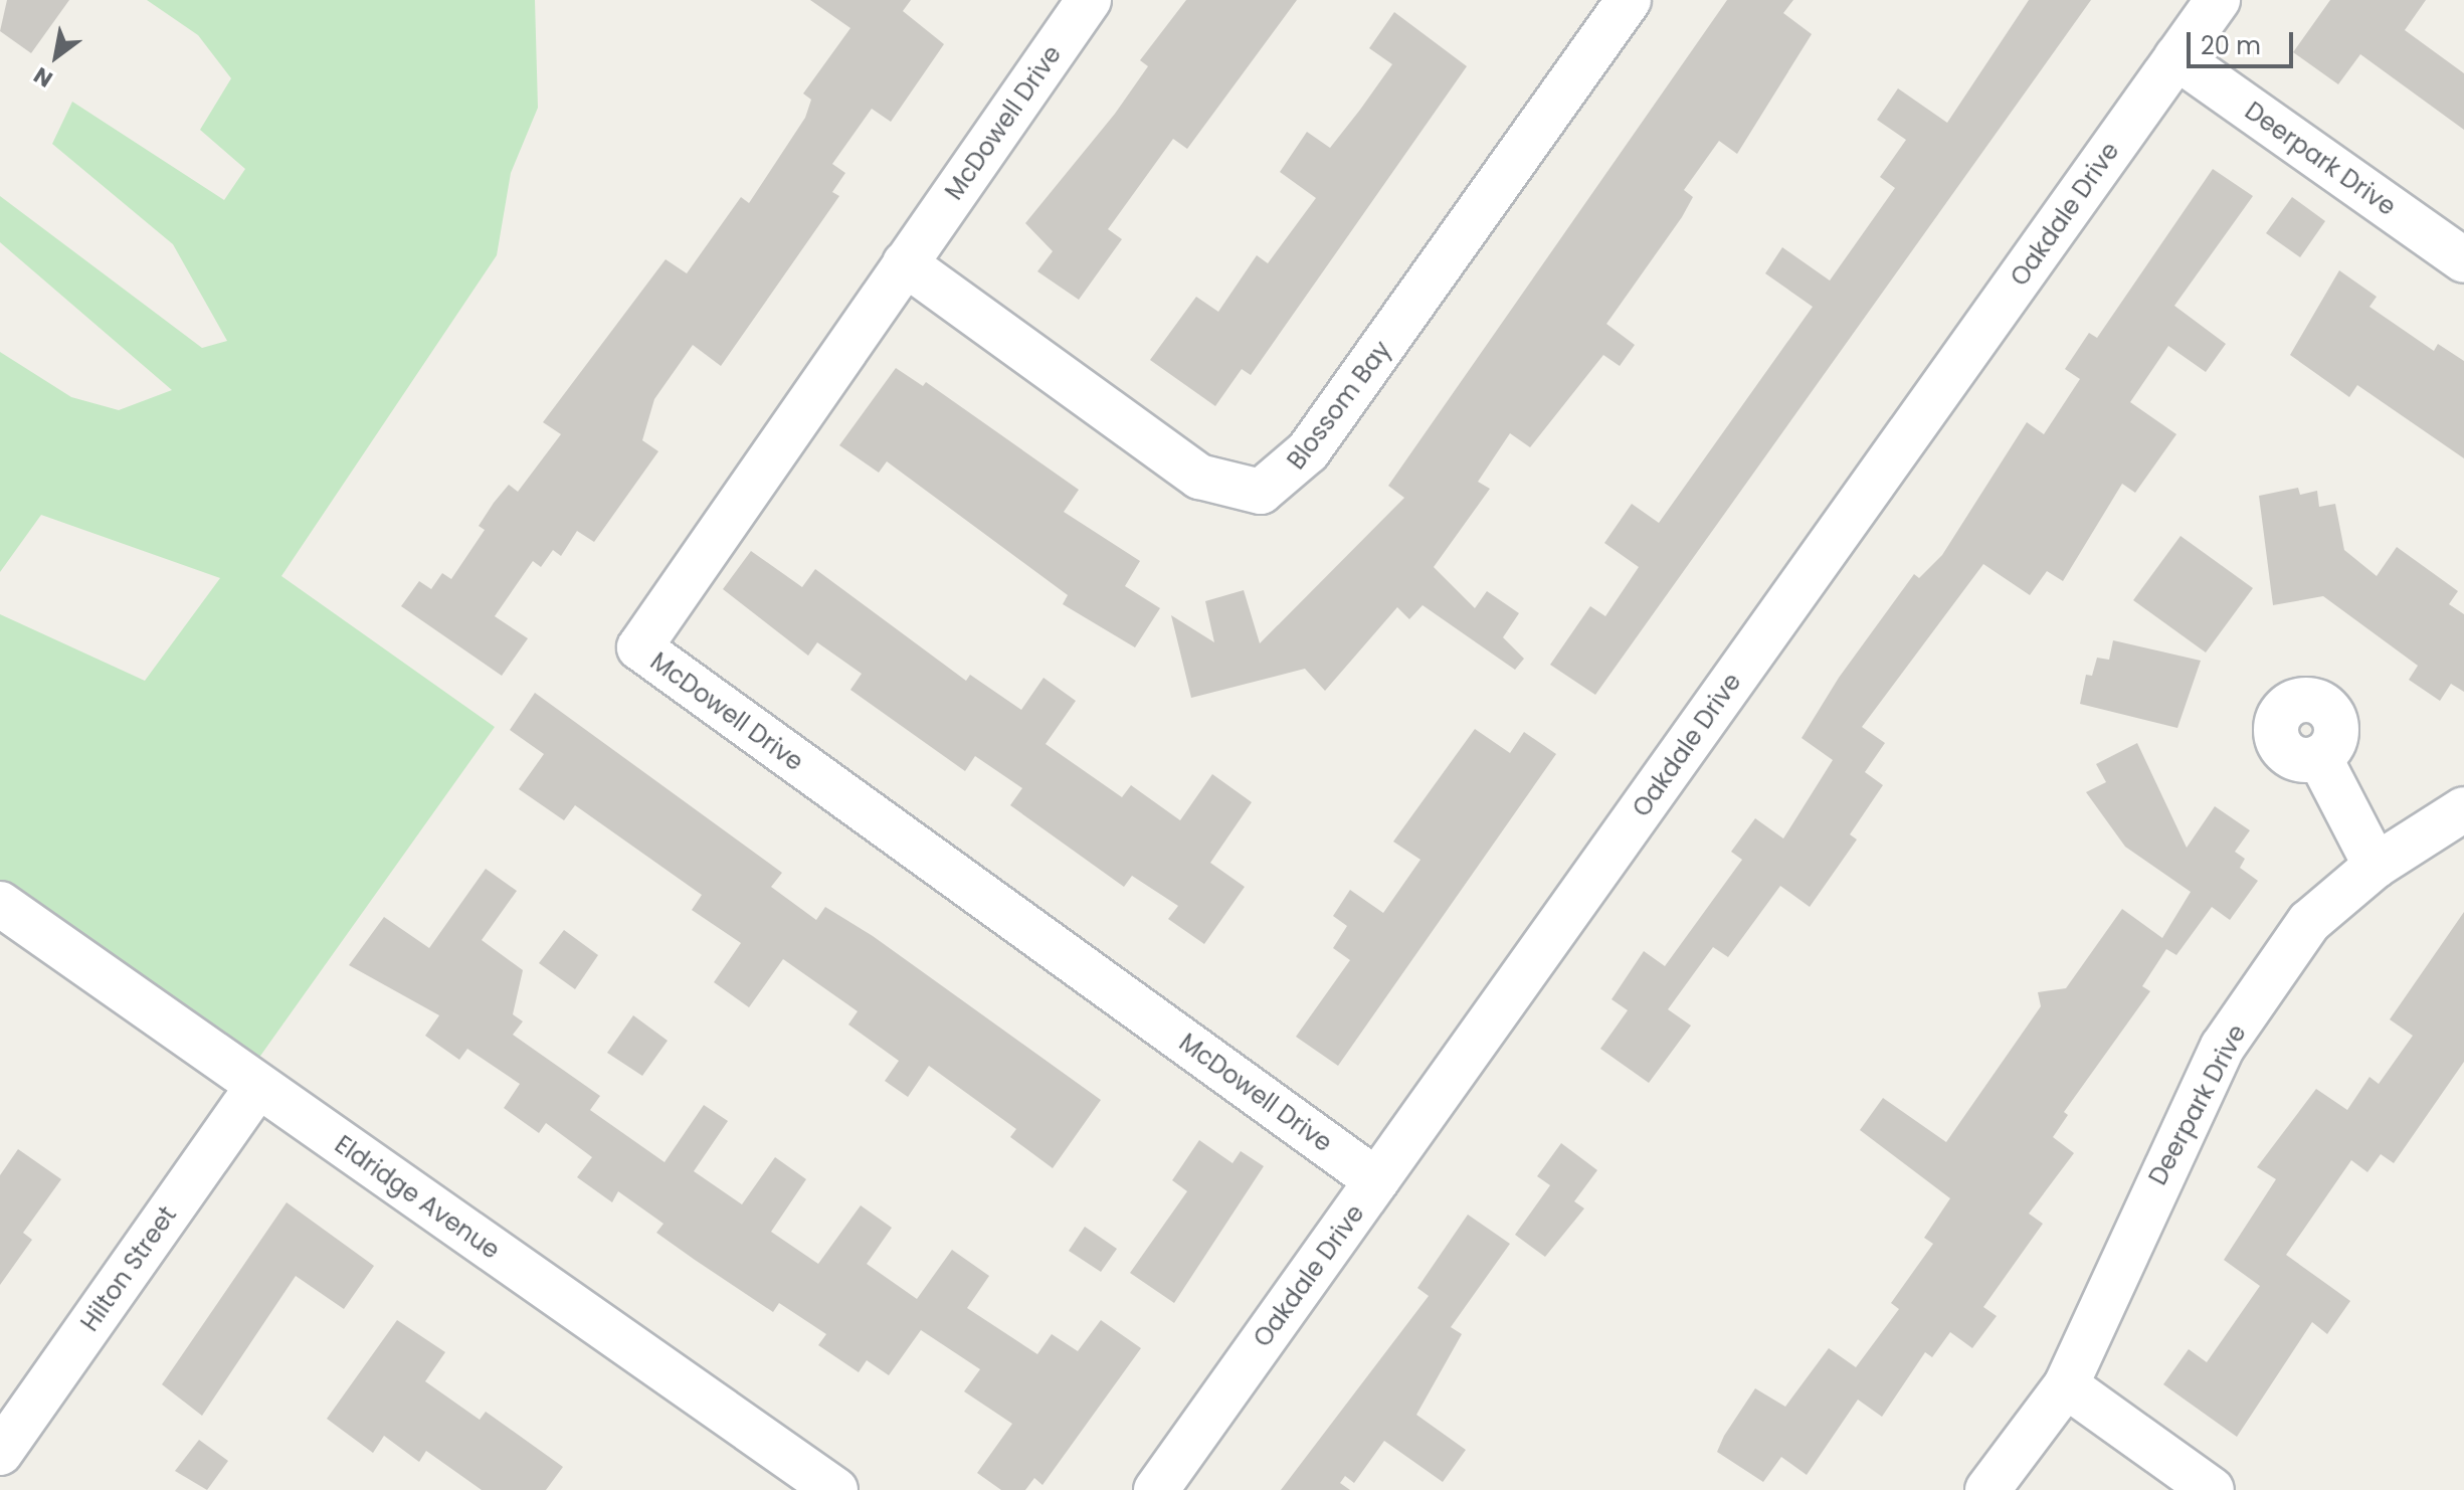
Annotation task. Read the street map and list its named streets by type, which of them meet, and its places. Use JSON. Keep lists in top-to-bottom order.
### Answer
{
  "streets": {
    "street": [
      "McDowell Drive",
      "Deerpark Drive",
      "Oakdale Drive",
      "Blossom Bay",
      "Eldridge Avenue",
      "Hilton Street"
    ]
  },
  "crossings": [
    ["McDowell Drive", "Oakdale Drive"],
    ["McDowell Drive", "Blossom Bay"],
    ["Deerpark Drive", "Oakdale Drive"],
    ["Eldridge Avenue", "Hilton Street"]
  ],
  "scale_bar": "20 m",
  "north": "bottom left"
}
